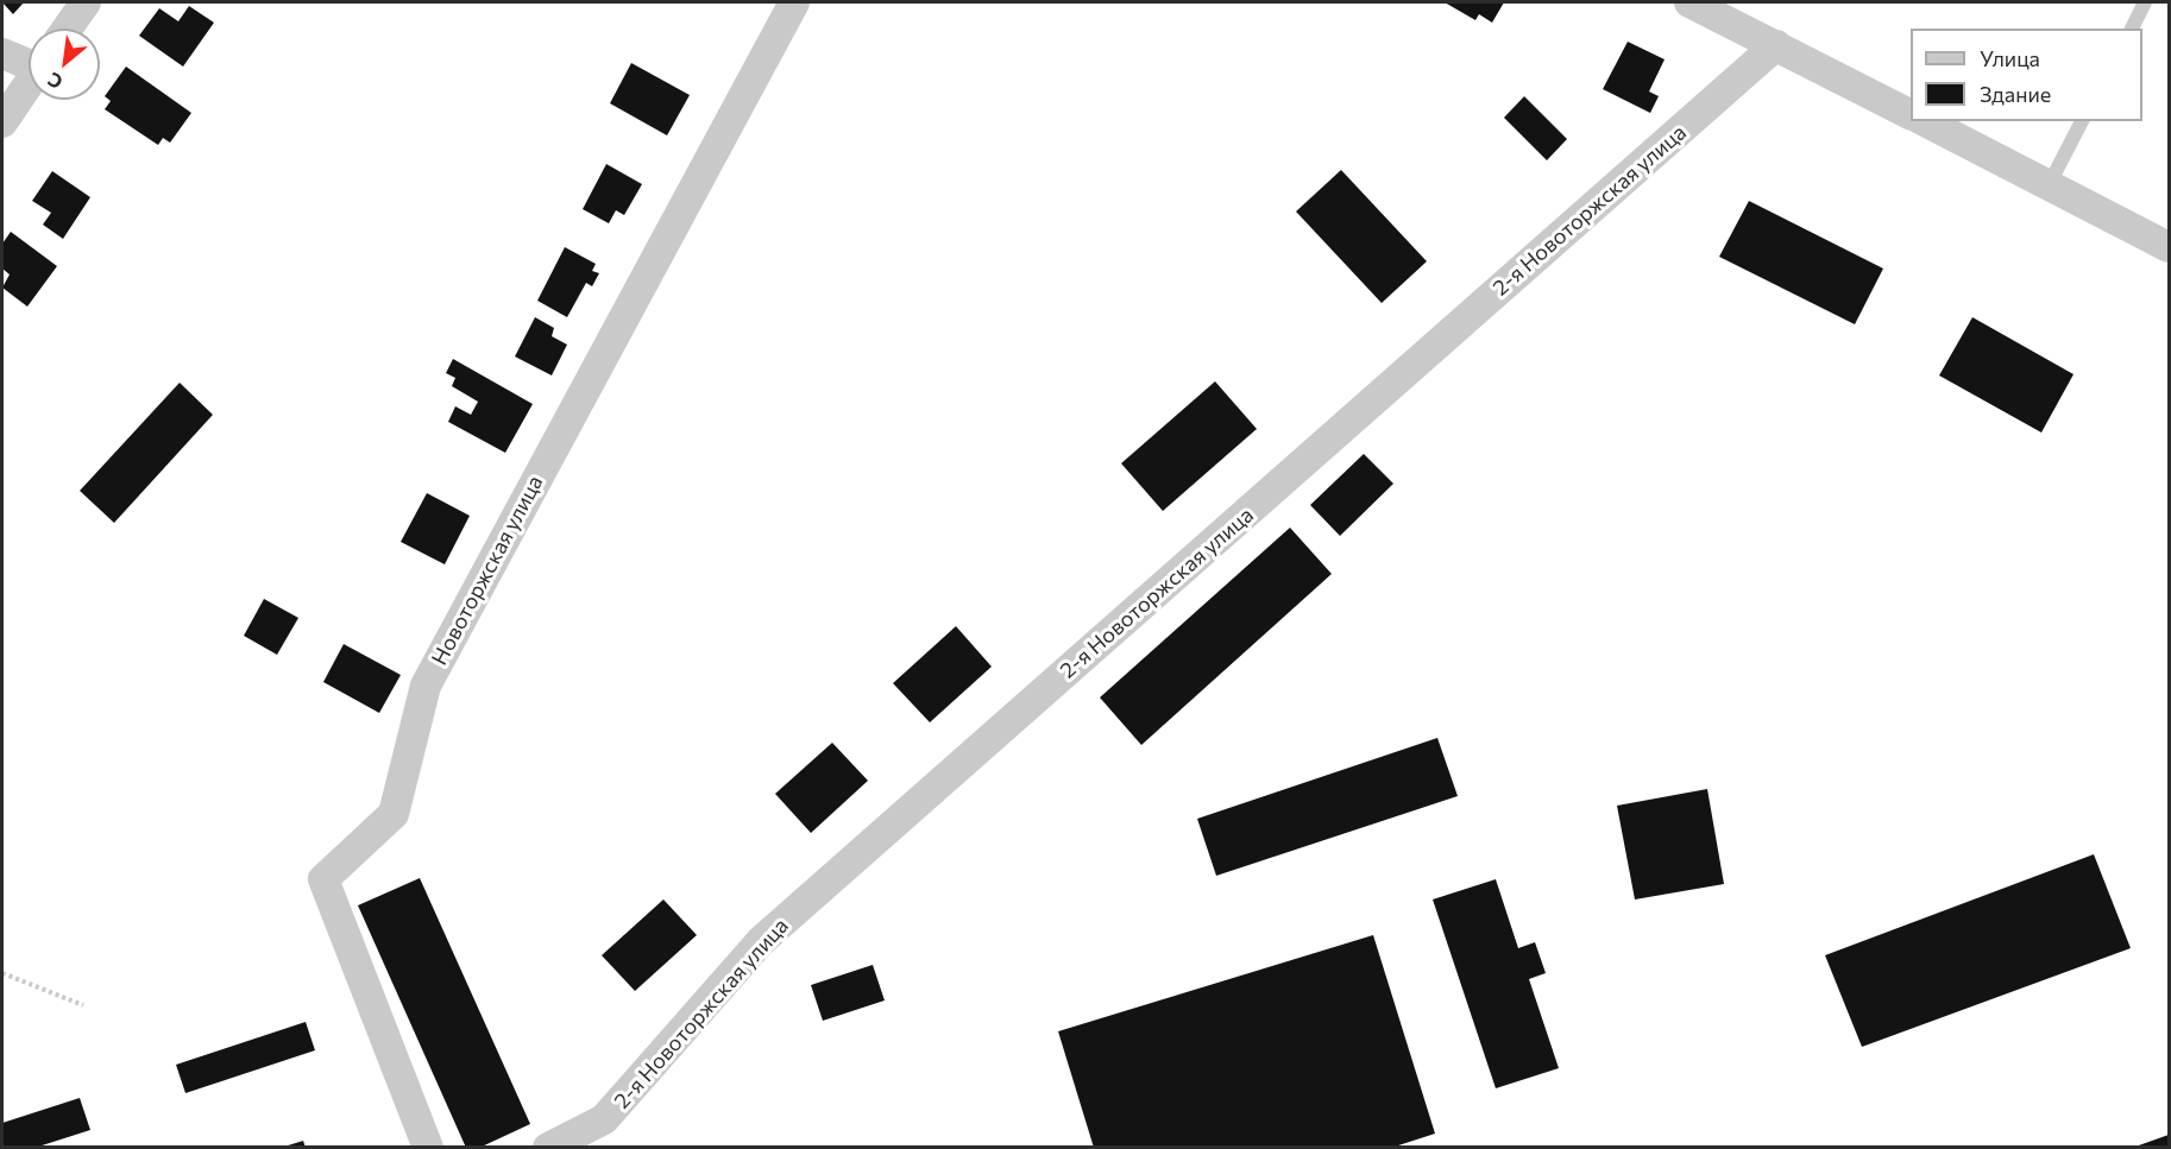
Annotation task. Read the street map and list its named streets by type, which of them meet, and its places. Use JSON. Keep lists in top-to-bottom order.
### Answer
{
  "streets": {
    "street": ["2-я Новоторжская улица", "Новоторжская улица"]
  },
  "legend": ["Улица", "Здание"],
  "north": "bottom left"
}
